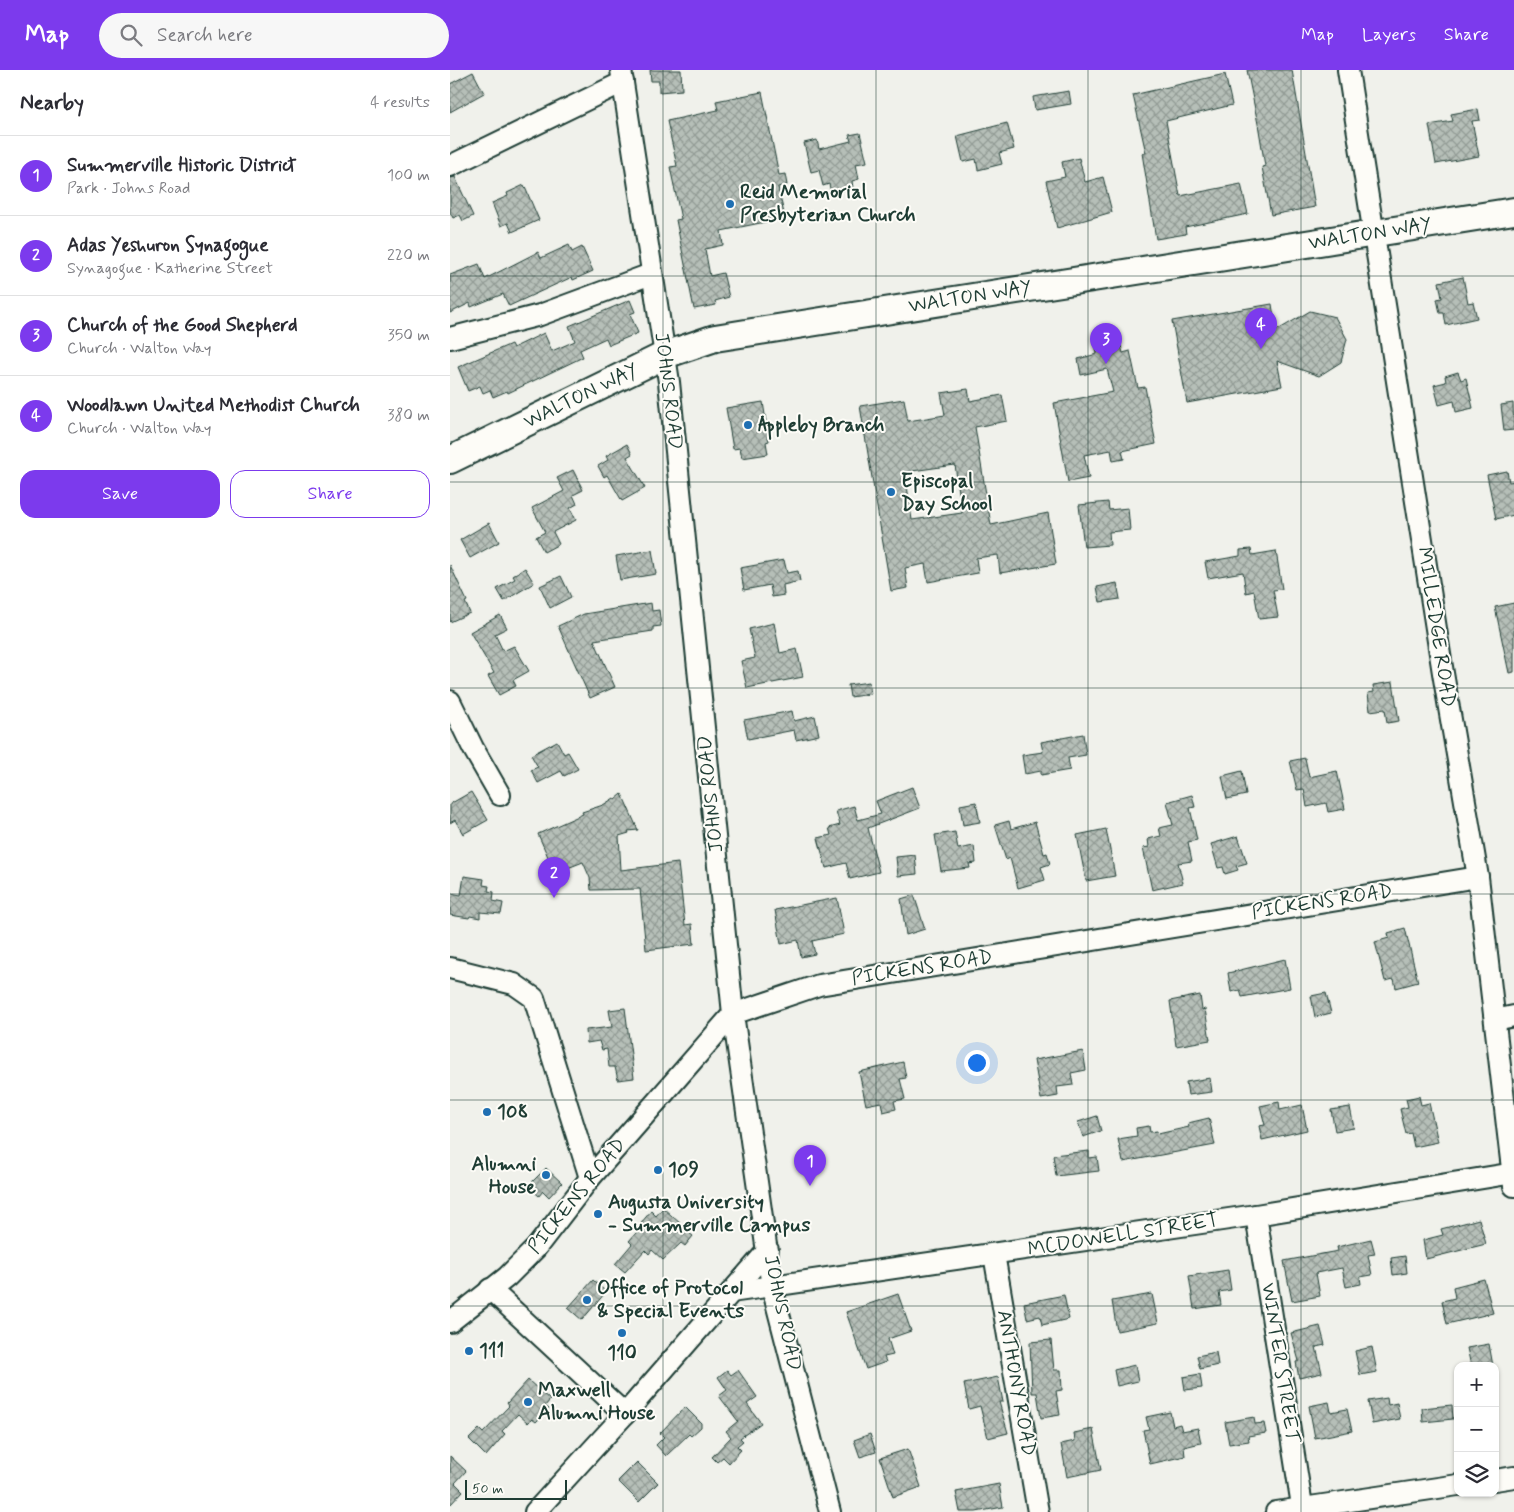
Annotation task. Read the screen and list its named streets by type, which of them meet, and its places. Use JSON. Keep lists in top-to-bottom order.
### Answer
{
  "streets": {
    "main road": ["WALTON WAY"],
    "street": [
      "JOHNS ROAD",
      "MILLEDGE ROAD",
      "PICKENS ROAD",
      "MCDOWELL STREET",
      "WINTER STREET",
      "ANTHONY ROAD"
    ]
  },
  "crossings": [
    ["WALTON WAY", "JOHNS ROAD"],
    ["WALTON WAY", "MILLEDGE ROAD"],
    ["JOHNS ROAD", "PICKENS ROAD"],
    ["JOHNS ROAD", "MCDOWELL STREET"],
    ["MILLEDGE ROAD", "PICKENS ROAD"],
    ["MILLEDGE ROAD", "MCDOWELL STREET"],
    ["MCDOWELL STREET", "WINTER STREET"],
    ["MCDOWELL STREET", "ANTHONY ROAD"]
  ],
  "places": [
    "Reid Memorial Presbyterian Church",
    "Appleby Branch",
    "Episcopal Day School",
    "108",
    "109",
    "Alumni House",
    "Augusta University - Summerville Campus",
    "Office of Protocol & Special Events",
    "110",
    "111",
    "Maxwell Alumni House"
  ],
  "scale_bar": "50 m",
  "page": {
    "header": "Map",
    "search": "Search here",
    "nav": ["Map", "Layers", "Share"],
    "heading": ["Nearby", "4 results"],
    "list": [
      {
        "mark": "1",
        "name": "Summerville Historic District",
        "note": "Park · Johns Road",
        "value": "100 m"
      },
      {
        "mark": "2",
        "name": "Adas Yeshuron Synagogue",
        "note": "Synagogue · Katherine Street",
        "value": "220 m"
      },
      {
        "mark": "3",
        "name": "Church of the Good Shepherd",
        "note": "Church · Walton Way",
        "value": "350 m"
      },
      {
        "mark": "4",
        "name": "Woodlawn United Methodist Church",
        "note": "Church · Walton Way",
        "value": "380 m"
      }
    ],
    "pins": [
      "4",
      "3",
      "2",
      "1"
    ],
    "buttons": ["Save", "Share"],
    "map_buttons": ["+", "−"],
    "scale": "50 m"
  }
}
